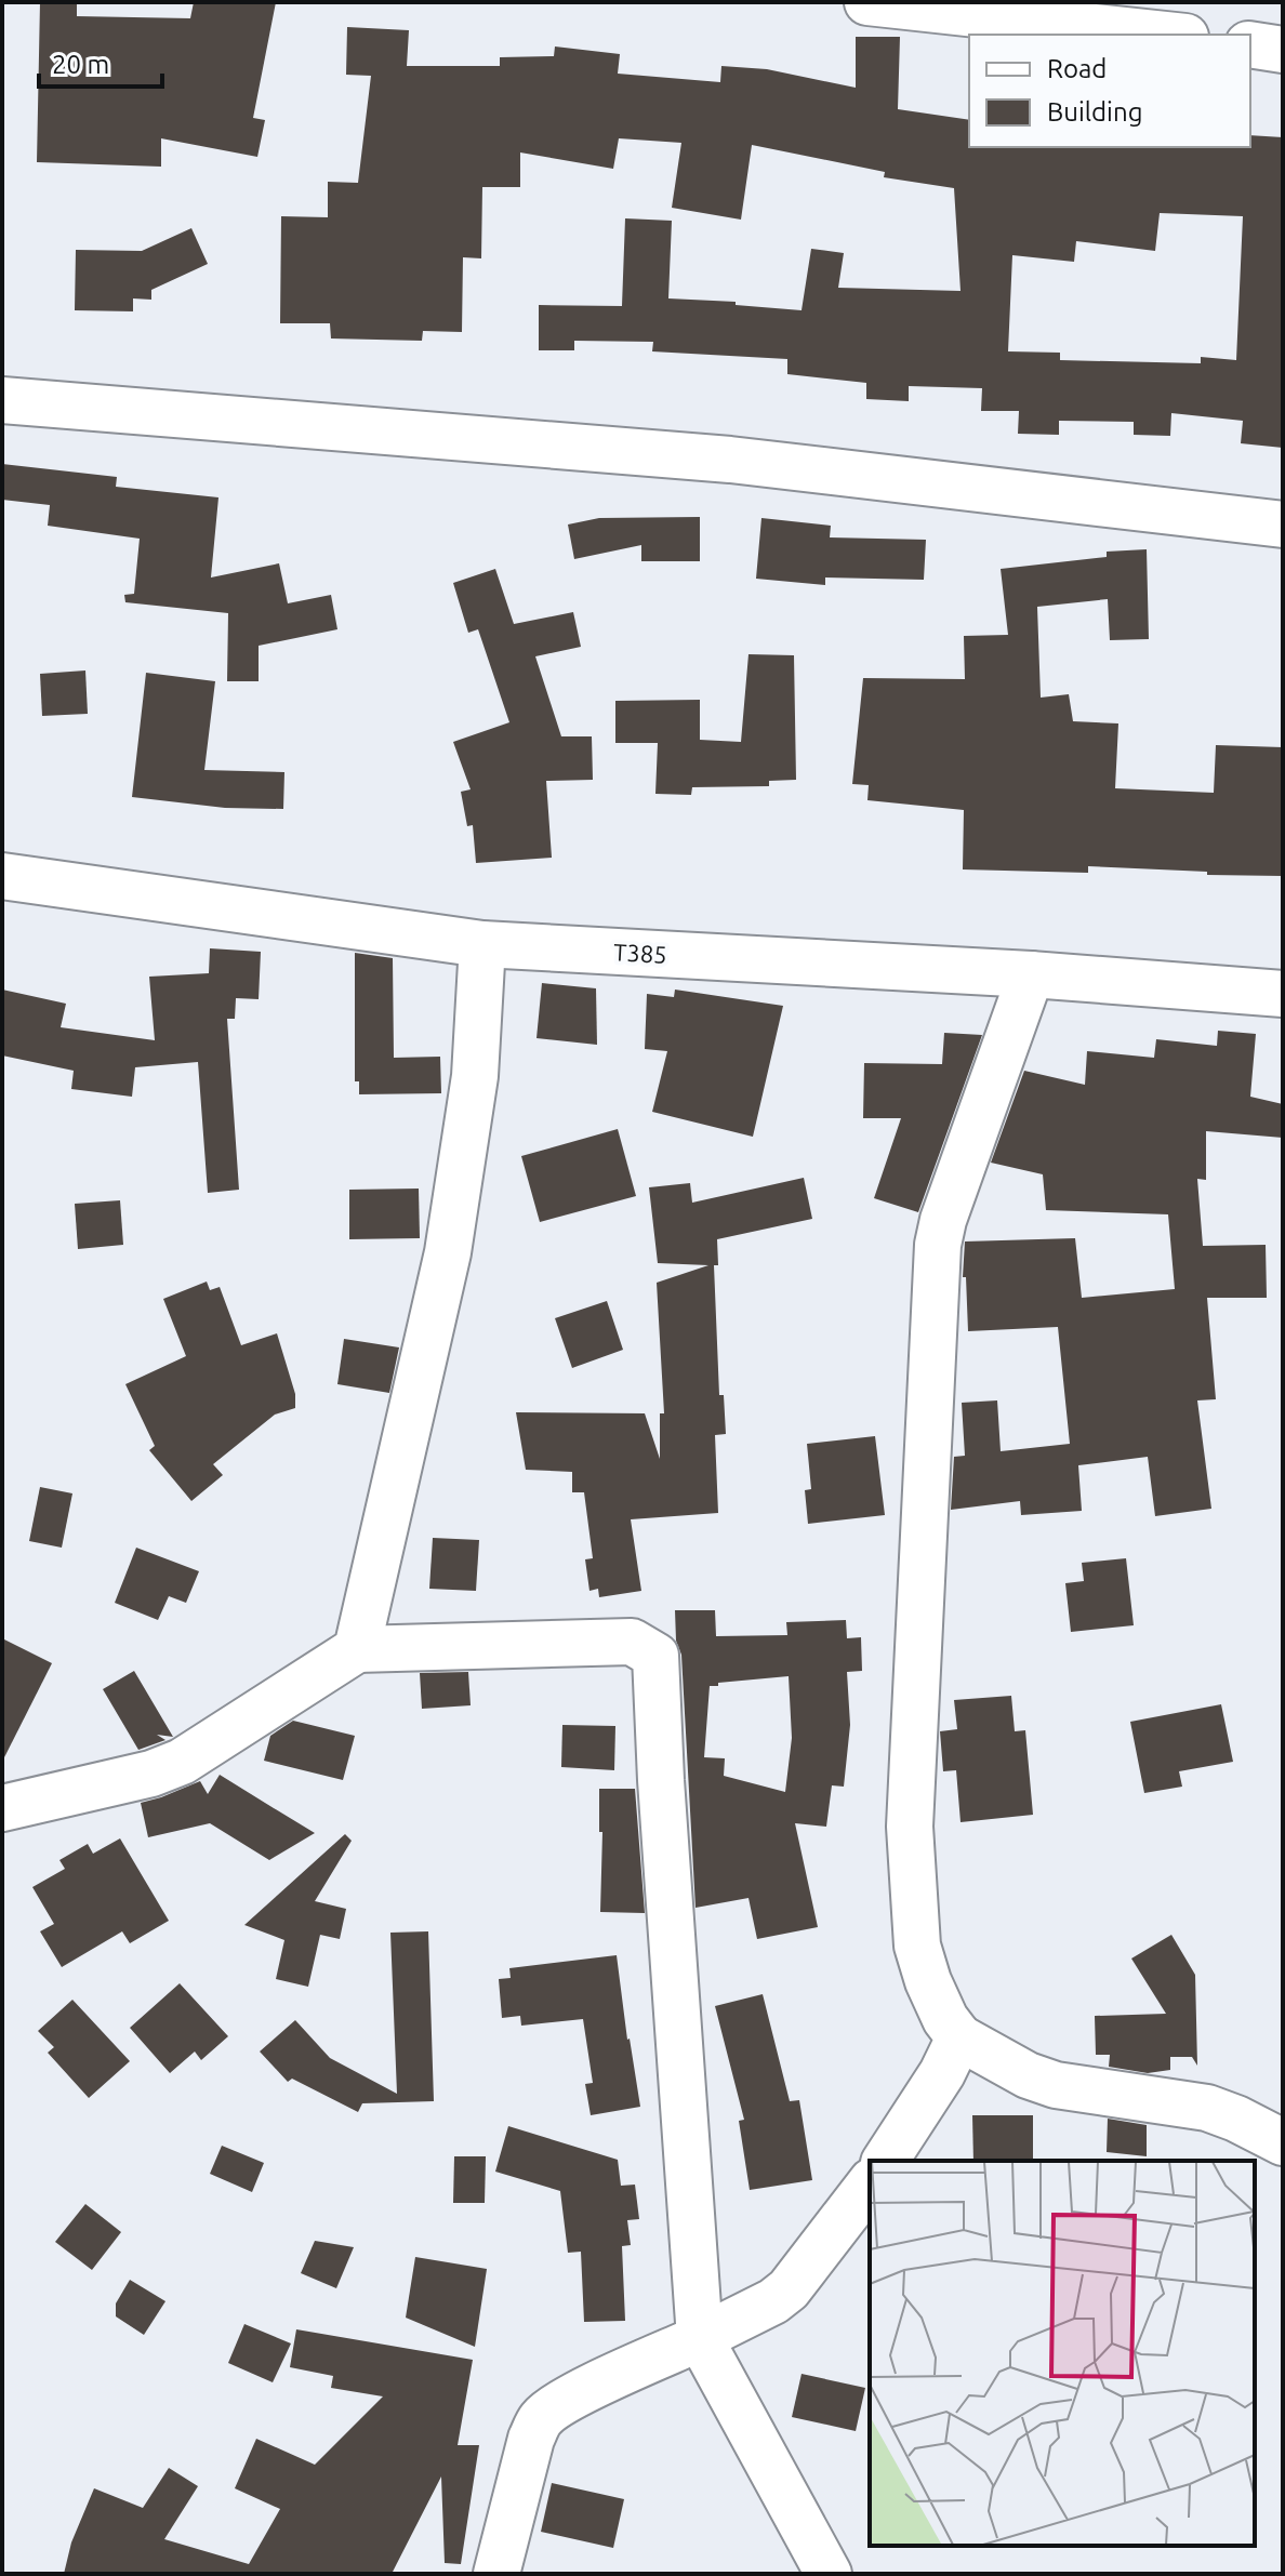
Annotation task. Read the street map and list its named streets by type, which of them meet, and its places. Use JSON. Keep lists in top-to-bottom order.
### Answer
{
  "streets": {
    "street": ["T385"]
  },
  "legend": ["Road", "Building"],
  "scale_bar": "20 m"
}
